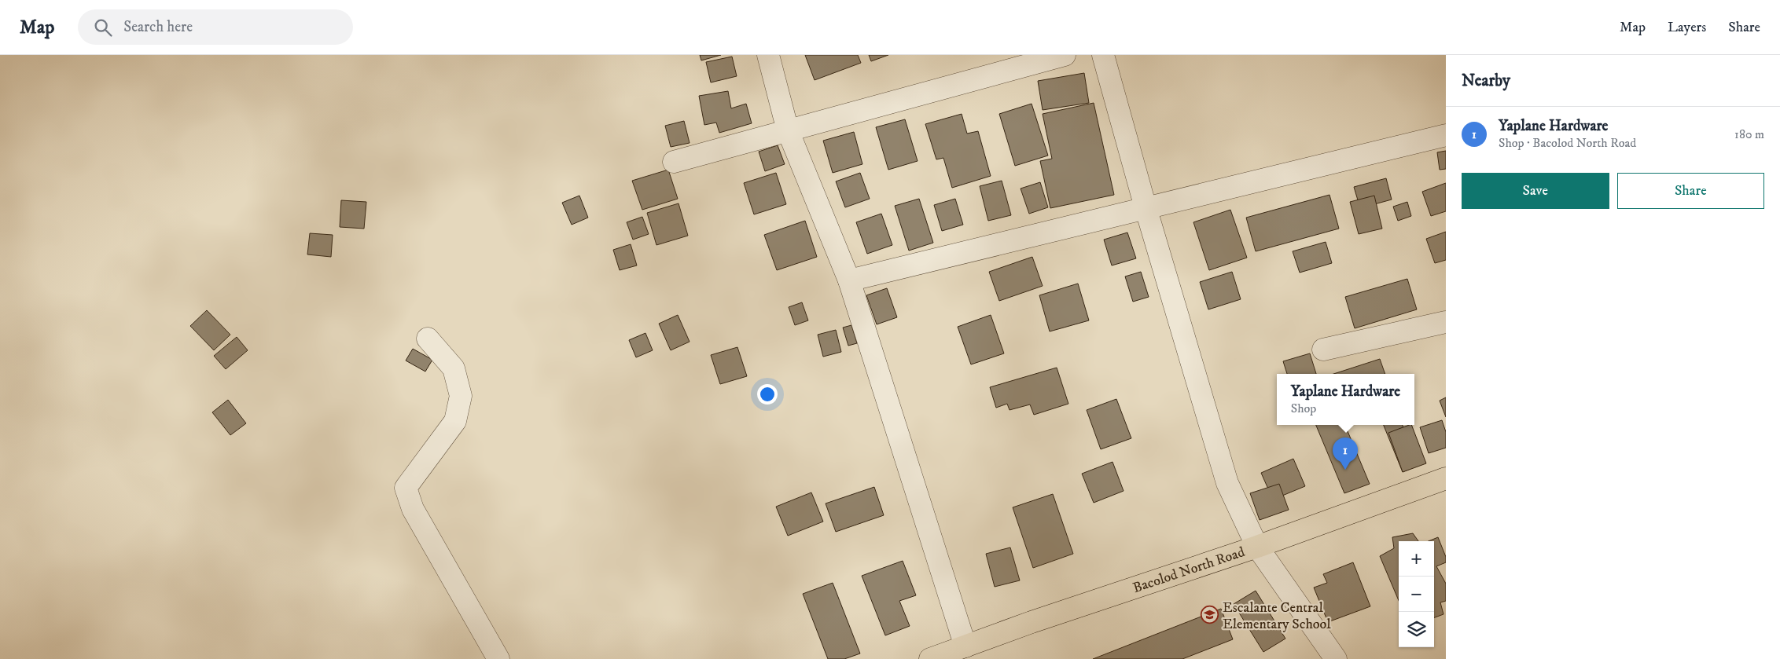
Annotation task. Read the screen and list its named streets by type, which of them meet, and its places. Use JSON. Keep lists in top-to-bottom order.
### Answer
{
  "streets": {
    "highway": ["Bacolod North Road"]
  },
  "places": {
    "school or university": ["Escalante Central Elementary School"]
  },
  "page": {
    "header": "Map",
    "search": "Search here",
    "nav": ["Map", "Layers", "Share"],
    "heading": "Nearby",
    "list": [
      {
        "mark": "1",
        "name": "Yaplane Hardware",
        "note": "Shop · Bacolod North Road",
        "value": "180 m"
      }
    ],
    "buttons": ["Save", "Share"],
    "popup": ["Yaplane Hardware", "Shop"],
    "pins": "1",
    "map_buttons": ["+", "−"]
  }
}
